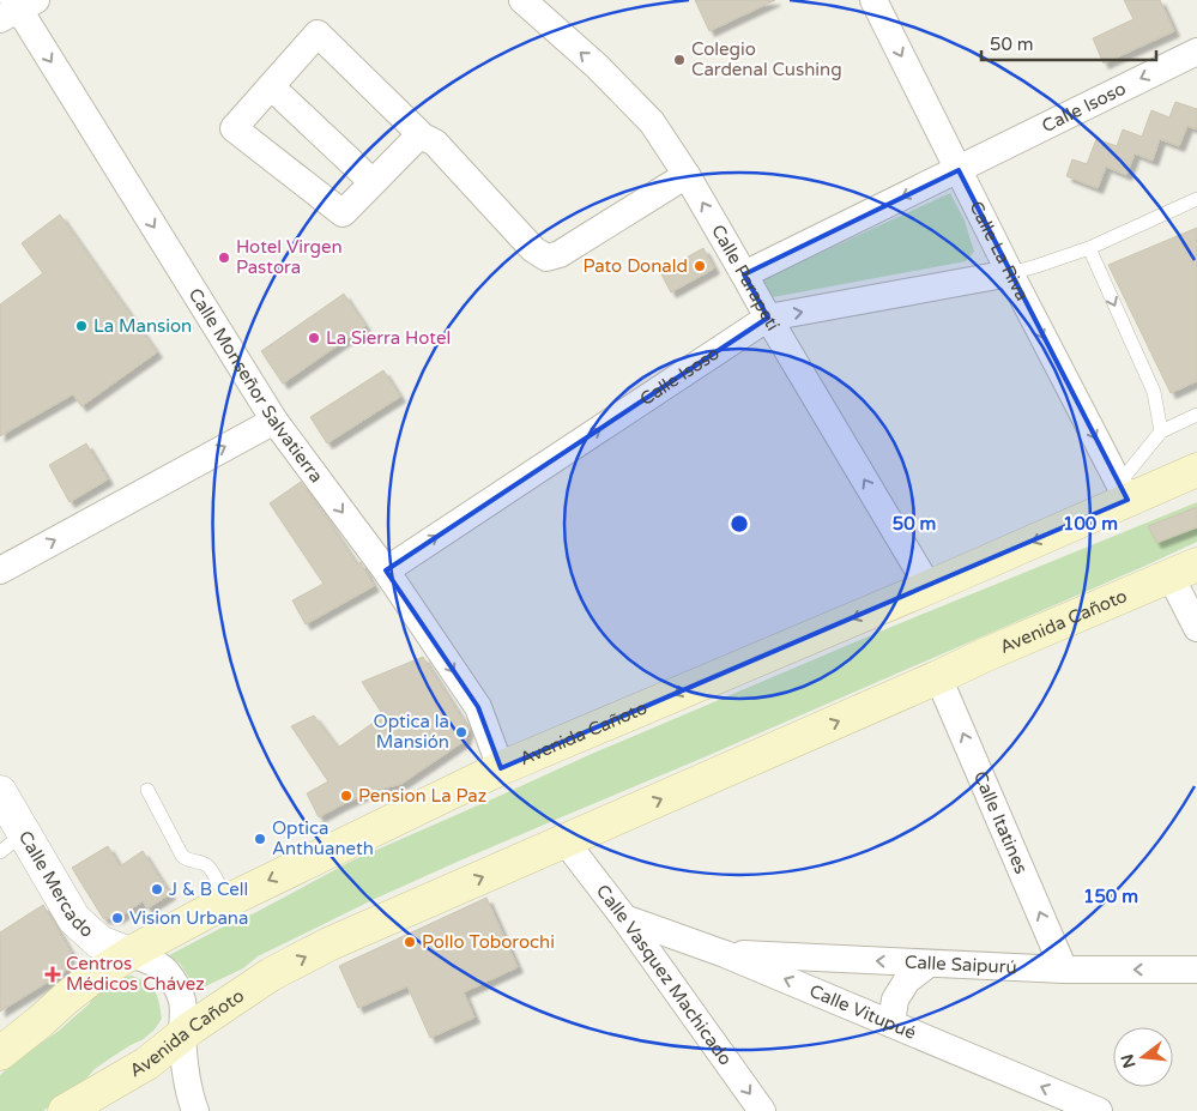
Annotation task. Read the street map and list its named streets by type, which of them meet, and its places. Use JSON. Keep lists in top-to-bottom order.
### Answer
{
  "streets": {
    "main road": ["Avenida Cañoto"],
    "street": [
      "Calle Isoso",
      "Calle La Riva",
      "Calle Parapetí",
      "Calle Monseñor Salvatierra",
      "Calle Itatines",
      "Calle Mercado",
      "Calle Saipurú",
      "Calle Vasquez Machicado",
      "Calle Vitupué"
    ]
  },
  "crossings": [
    ["Calle Isoso", "Calle La Riva"],
    ["Calle Isoso", "Calle Parapetí"],
    ["Calle Isoso", "Calle Monseñor Salvatierra"],
    ["Calle La Riva", "Avenida Cañoto"],
    ["Calle Parapetí", "Avenida Cañoto"],
    ["Calle Monseñor Salvatierra", "Avenida Cañoto"],
    ["Avenida Cañoto", "Calle Itatines"],
    ["Avenida Cañoto", "Calle Mercado"],
    ["Avenida Cañoto", "Calle Vasquez Machicado"],
    ["Calle Itatines", "Calle Saipurú"],
    ["Calle Saipurú", "Calle Vitupué"],
    ["Calle Vasquez Machicado", "Calle Vitupué"]
  ],
  "one_way": [
    "Calle La Riva",
    "Calle Parapetí",
    "Calle Monseñor Salvatierra",
    "Calle Itatines",
    "Calle Saipurú",
    "Calle Vasquez Machicado",
    "Calle Vitupué"
  ],
  "places": {
    "other": [
      "Colegio Cardenal Cushing",
      "Hotel Virgen Pastora",
      "Pato Donald",
      "La Mansion",
      "La Sierra Hotel",
      "Optica la Mansión",
      "Pension La Paz",
      "Optica Anthuaneth",
      "J & B Cell",
      "Vision Urbana",
      "Pollo Toborochi"
    ],
    "health": ["Centros Médicos Chávez"]
  },
  "scale_bar": "50 m",
  "north": "left",
  "rings": ["50 m", "100 m", "150 m"]
}
